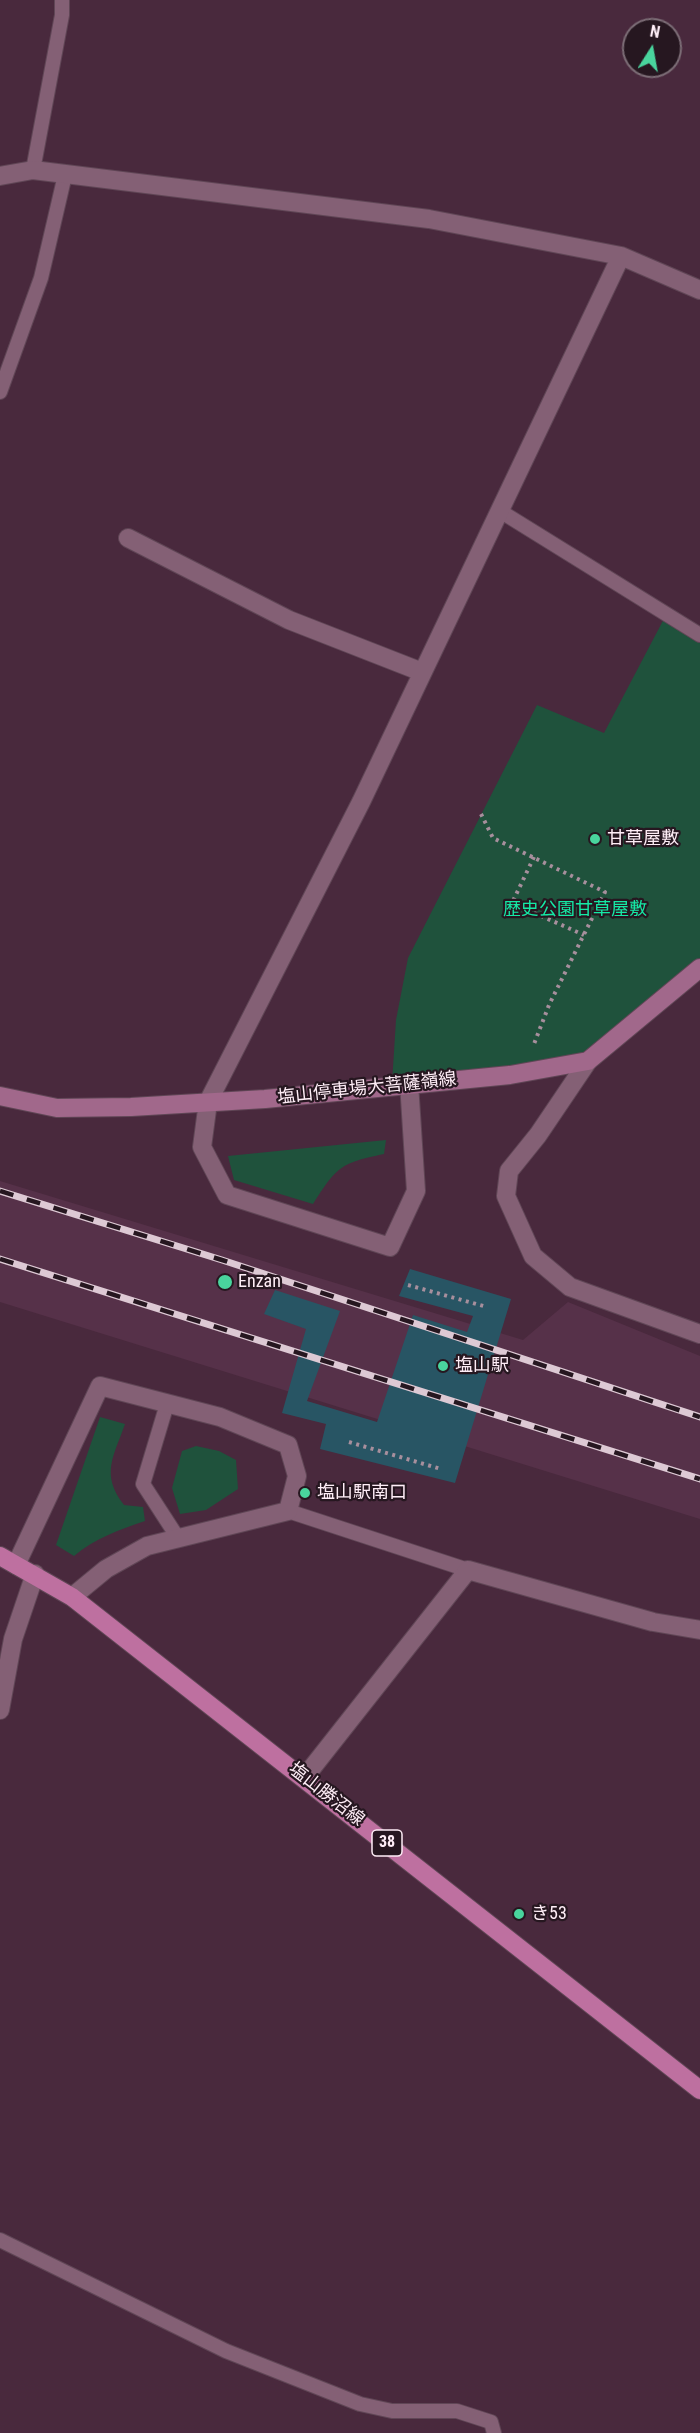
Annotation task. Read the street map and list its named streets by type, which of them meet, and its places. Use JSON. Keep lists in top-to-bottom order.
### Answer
{
  "streets": {
    "main road": ["塩山停車場大菩薩嶺線", "塩山勝沼線", "38"]
  },
  "parks": ["歴史公園甘草屋敷"],
  "places": [
    "甘草屋敷",
    "Enzan",
    "塩山駅",
    "塩山駅南口",
    "き53"
  ],
  "north": "top"
}
